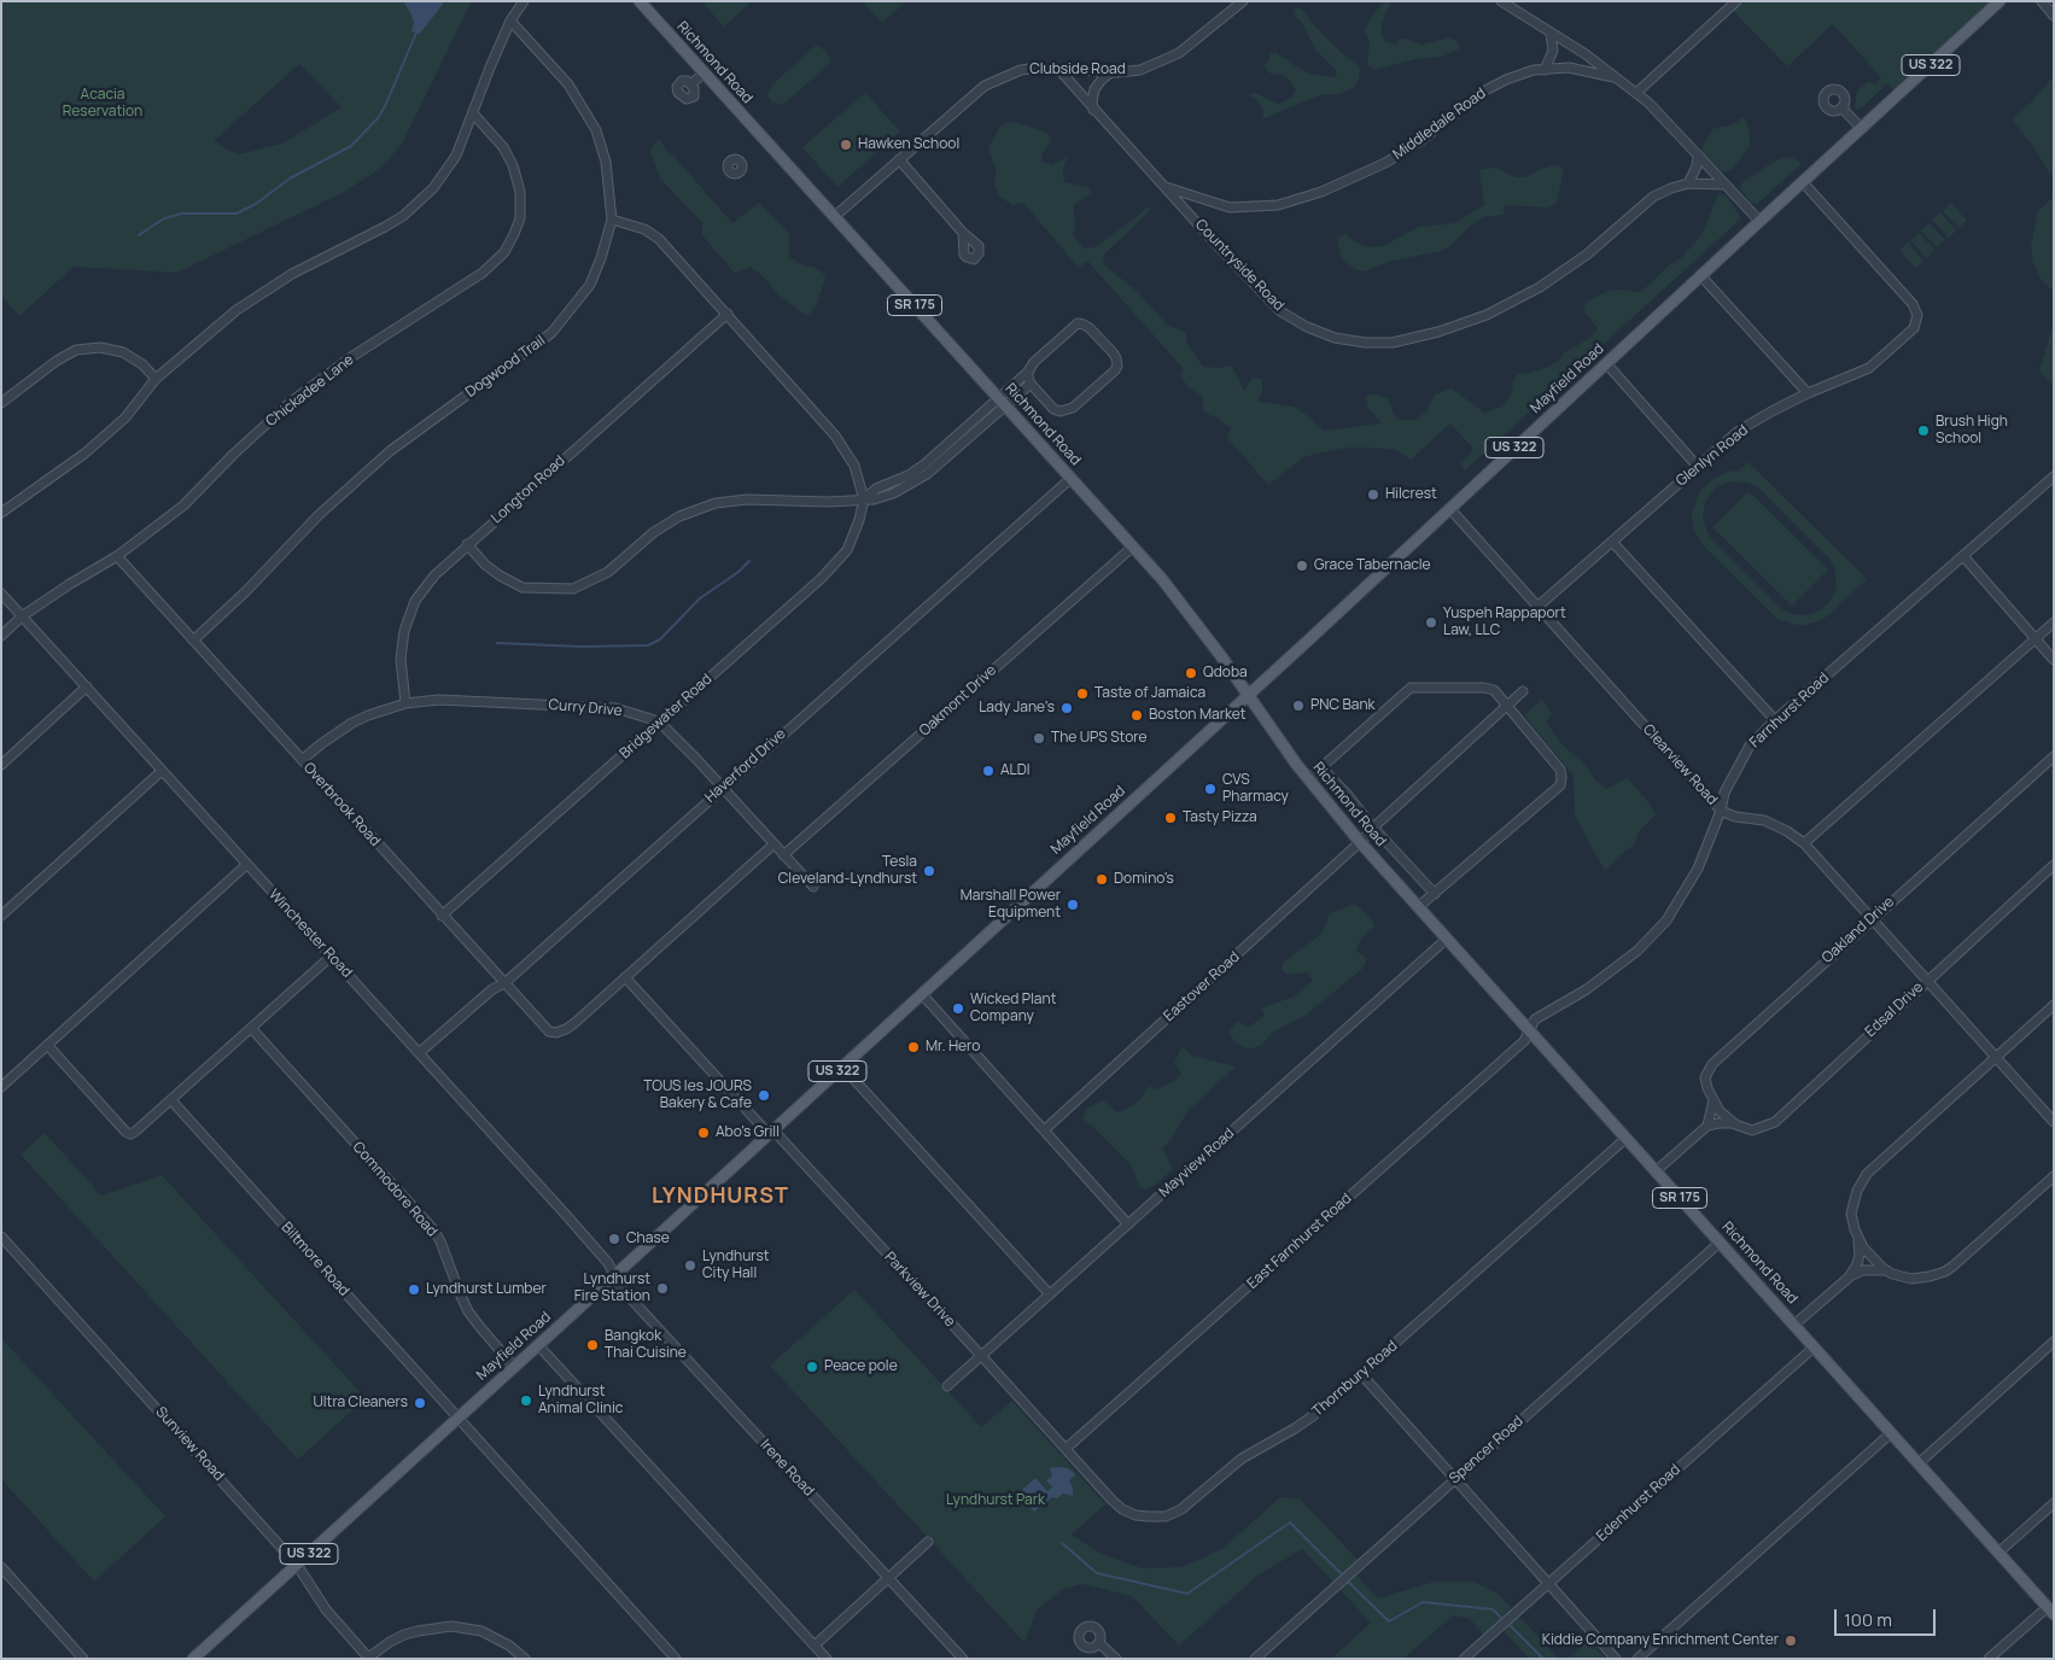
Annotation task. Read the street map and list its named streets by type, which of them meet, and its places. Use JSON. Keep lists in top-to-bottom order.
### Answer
{
  "streets": {
    "main road": [
      "Richmond Road",
      "US 322",
      "SR 175",
      "Mayfield Road"
    ],
    "street": [
      "Clubside Road",
      "Middledale Road",
      "Countryside Road",
      "Dogwood Trail",
      "Chickadee Lane",
      "Glenlyn Road",
      "Longton Road",
      "Oakmont Drive",
      "Curry Drive",
      "Farnhurst Road",
      "Bridgewater Road",
      "Clearview Road",
      "Haverford Drive",
      "Overbrook Road",
      "Oakland Drive",
      "Winchester Road",
      "Eastover Road",
      "Edsal Drive",
      "Mayview Road",
      "Commodore Road",
      "East Farnhurst Road",
      "Biltmore Road",
      "Parkview Drive",
      "Thornbury Road",
      "Sunview Road",
      "Spencer Road",
      "Irene Road",
      "Edenhurst Road"
    ]
  },
  "crossings": [
    ["Richmond Road", "Clubside Road"],
    ["Richmond Road", "Mayfield Road"],
    ["Richmond Road", "Oakmont Drive"],
    ["Richmond Road", "Farnhurst Road"],
    ["Richmond Road", "Haverford Drive"],
    ["Richmond Road", "Eastover Road"],
    ["Richmond Road", "Mayview Road"],
    ["Richmond Road", "East Farnhurst Road"],
    ["Richmond Road", "Thornbury Road"],
    ["Richmond Road", "Spencer Road"],
    ["Richmond Road", "Edenhurst Road"],
    ["Clubside Road", "Countryside Road"],
    ["Middledale Road", "Countryside Road"],
    ["Dogwood Trail", "Overbrook Road"],
    ["Mayfield Road", "Glenlyn Road"],
    ["Mayfield Road", "Clearview Road"],
    ["Mayfield Road", "Winchester Road"],
    ["Mayfield Road", "Commodore Road"],
    ["Mayfield Road", "Biltmore Road"],
    ["Mayfield Road", "Parkview Drive"],
    ["Mayfield Road", "Sunview Road"],
    ["Mayfield Road", "Irene Road"],
    ["Chickadee Lane", "Overbrook Road"],
    ["Chickadee Lane", "Winchester Road"],
    ["Glenlyn Road", "Clearview Road"],
    ["Longton Road", "Curry Drive"],
    ["Oakmont Drive", "Curry Drive"],
    ["Curry Drive", "Bridgewater Road"],
    ["Curry Drive", "Haverford Drive"],
    ["Curry Drive", "Overbrook Road"],
    ["Farnhurst Road", "Clearview Road"],
    ["Farnhurst Road", "East Farnhurst Road"],
    ["Bridgewater Road", "Overbrook Road"],
    ["Clearview Road", "Oakland Drive"],
    ["Clearview Road", "Edsal Drive"],
    ["Haverford Drive", "Overbrook Road"],
    ["Haverford Drive", "Winchester Road"],
    ["Overbrook Road", "Parkview Drive"],
    ["Oakland Drive", "Edsal Drive"],
    ["Winchester Road", "Irene Road"],
    ["Mayview Road", "Parkview Drive"],
    ["East Farnhurst Road", "Parkview Drive"],
    ["East Farnhurst Road", "Thornbury Road"],
    ["Parkview Drive", "Thornbury Road"]
  ],
  "districts": ["LYNDHURST"],
  "parks": ["Acacia Reservation", "Lyndhurst Park"],
  "places": [
    "Hawken School",
    "Brush High School",
    "Hilcrest",
    "Grace Tabernacle",
    "Yuspeh Rappaport Law, LLC",
    "Qdoba",
    "Taste of Jamaica",
    "PNC Bank",
    "Lady Jane's",
    "Boston Market",
    "The UPS Store",
    "ALDI",
    "CVS Pharmacy",
    "Tasty Pizza",
    "Tesla Cleveland-Lyndhurst",
    "Domino's",
    "Marshall Power Equipment",
    "Wicked Plant Company",
    "Mr. Hero",
    "TOUS les JOURS Bakery & Cafe",
    "Abo's Grill",
    "Chase",
    "Lyndhurst City Hall",
    "Lyndhurst Fire Station",
    "Lyndhurst Lumber",
    "Bangkok Thai Cuisine",
    "Peace pole",
    "Lyndhurst Animal Clinic",
    "Ultra Cleaners",
    "Kiddie Company Enrichment Center"
  ],
  "scale_bar": "100 m"
}
